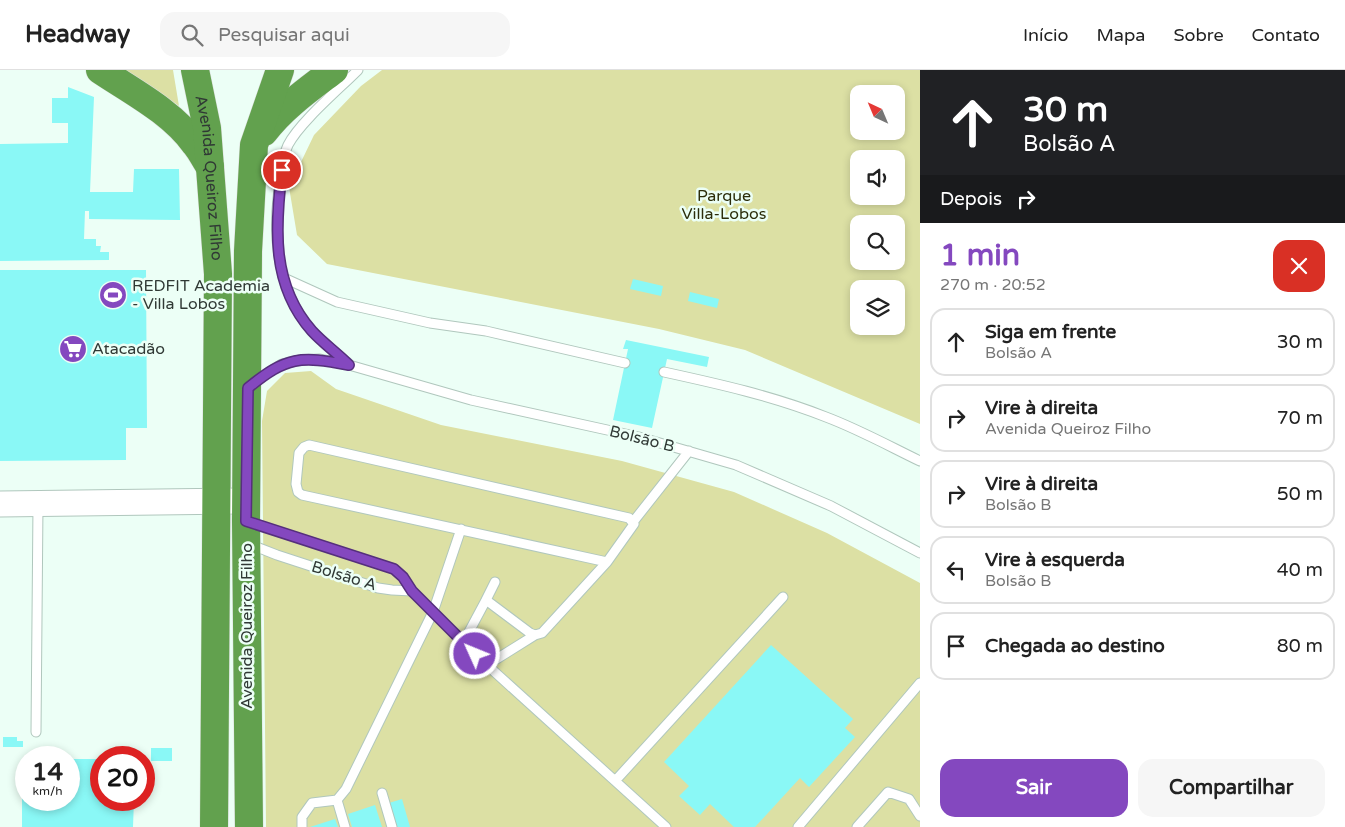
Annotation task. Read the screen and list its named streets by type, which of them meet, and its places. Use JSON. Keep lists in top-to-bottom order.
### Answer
{
  "streets": {
    "highway": ["Avenida Queiroz Filho"],
    "lane": ["Bolsão B", "Bolsão A"]
  },
  "crossings": [
    ["Avenida Queiroz Filho", "Bolsão B"],
    ["Avenida Queiroz Filho", "Bolsão A"]
  ],
  "parks": ["Parque Villa-Lobos"],
  "places": {
    "sports": ["REDFIT Academia - Villa Lobos"],
    "supermarket": ["Atacadão"]
  },
  "north": "top left",
  "page": {
    "header": "Headway",
    "search": "Pesquisar aqui",
    "nav": [
      "Início",
      "Mapa",
      "Sobre",
      "Contato"
    ],
    "turn": ["30 m", "Bolsão A"],
    "then": "Depois",
    "heading": ["1 min", "270 m · 20:52"],
    "list": [
      {
        "name": "Siga em frente",
        "note": "Bolsão A",
        "value": "30 m"
      },
      {
        "name": "Vire à direita",
        "note": "Avenida Queiroz Filho",
        "value": "70 m"
      },
      {
        "name": "Vire à direita",
        "note": "Bolsão B",
        "value": "50 m"
      },
      {
        "name": "Vire à esquerda",
        "note": "Bolsão B",
        "value": "40 m"
      },
      {
        "name": "Chegada ao destino",
        "value": "80 m"
      }
    ],
    "speed": "14 km/h",
    "limit": "20",
    "buttons": ["Sair", "Compartilhar"]
  }
}
